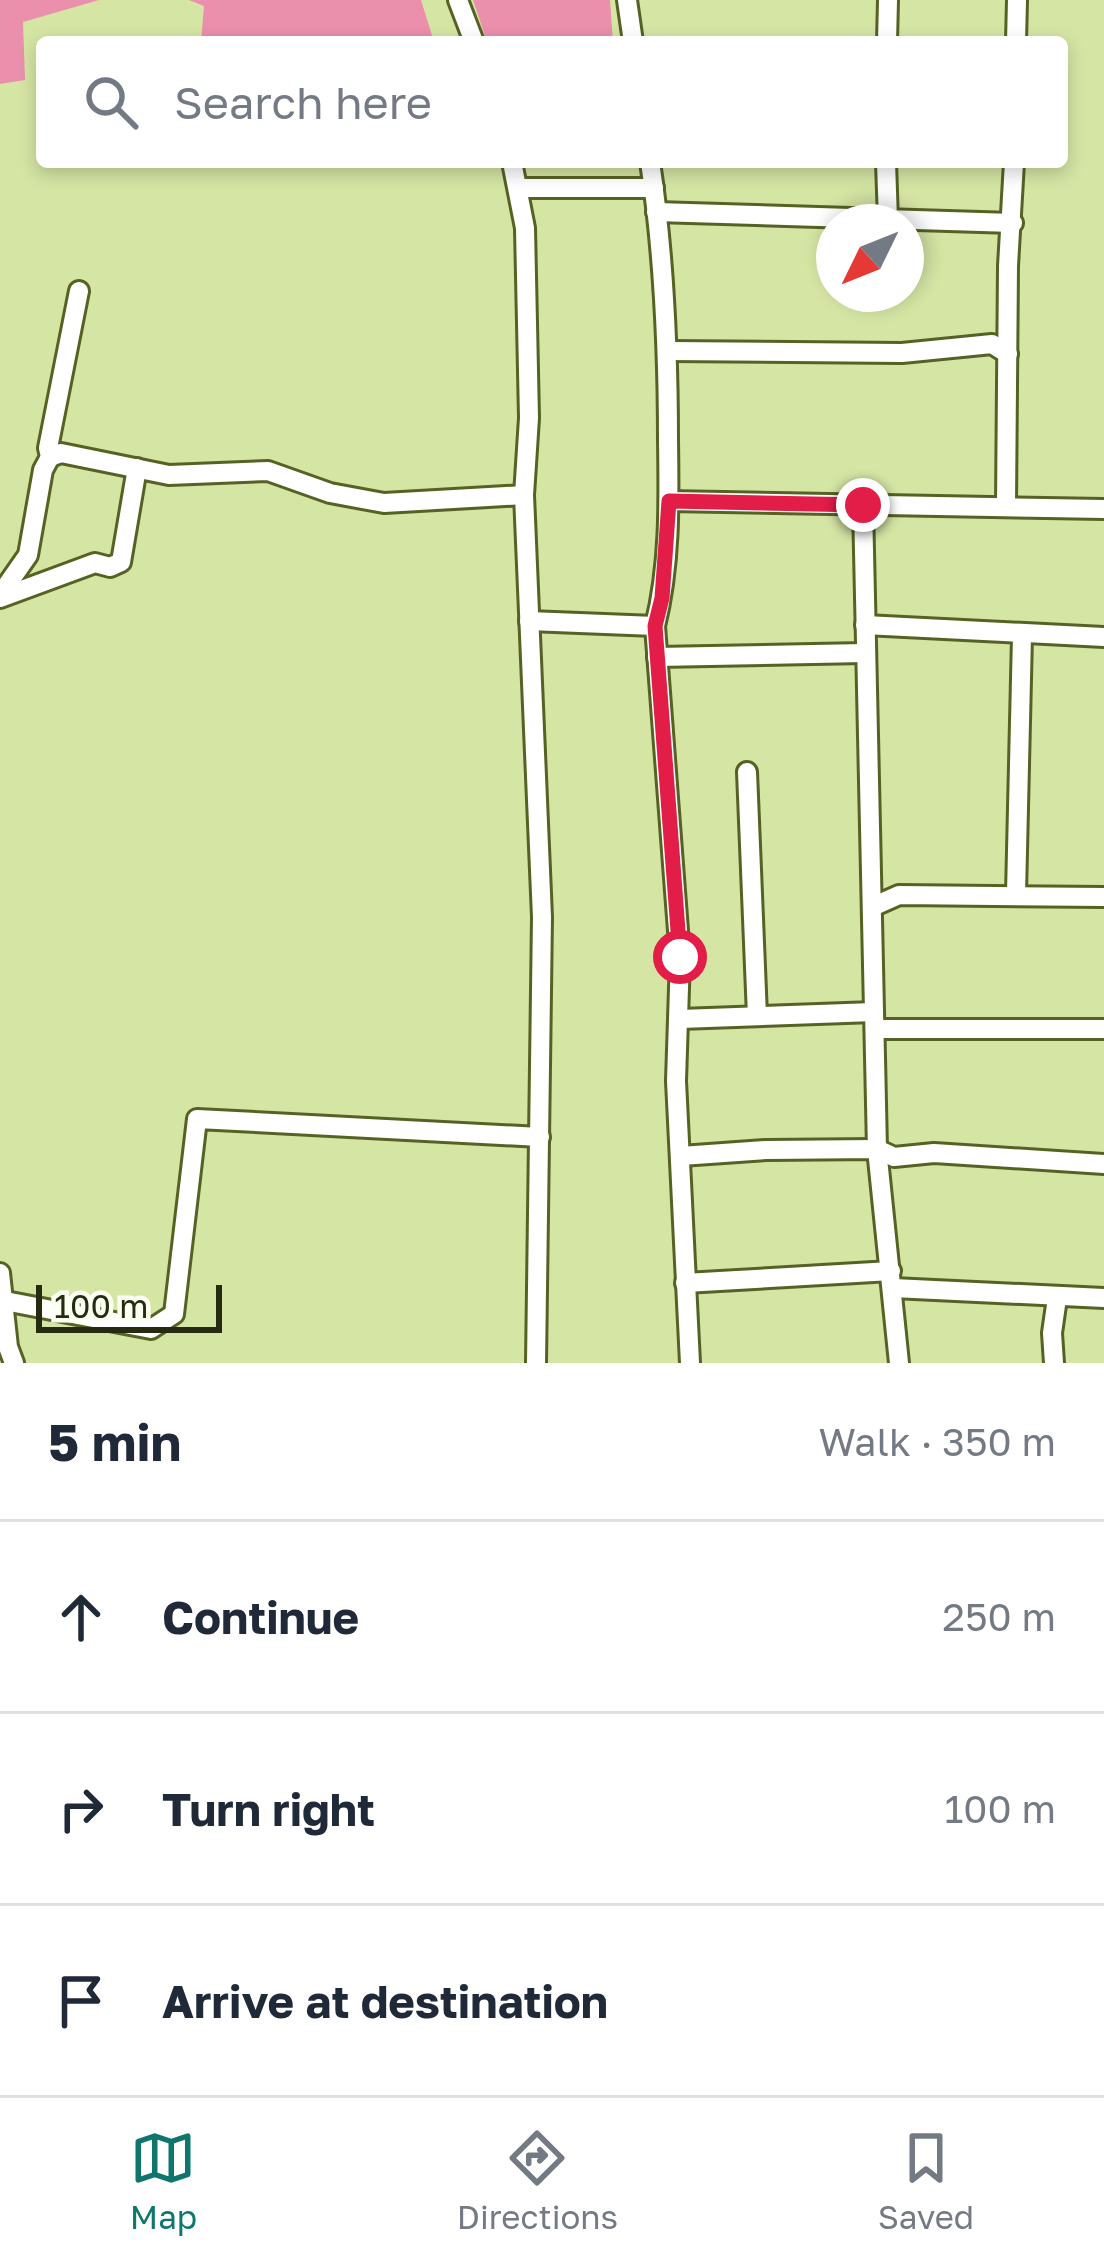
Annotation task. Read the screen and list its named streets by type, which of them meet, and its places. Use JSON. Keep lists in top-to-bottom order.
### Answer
{
  "scale_bar": "100 m",
  "north": "bottom left",
  "page": {
    "search": "Search here",
    "scale": "100 m",
    "heading": ["5 min", "Walk · 350 m"],
    "list": [
      ["Continue", "250 m"],
      ["Turn right", "100 m"],
      "Arrive at destination"
    ],
    "nav": ["Map", "Directions", "Saved"]
  }
}
